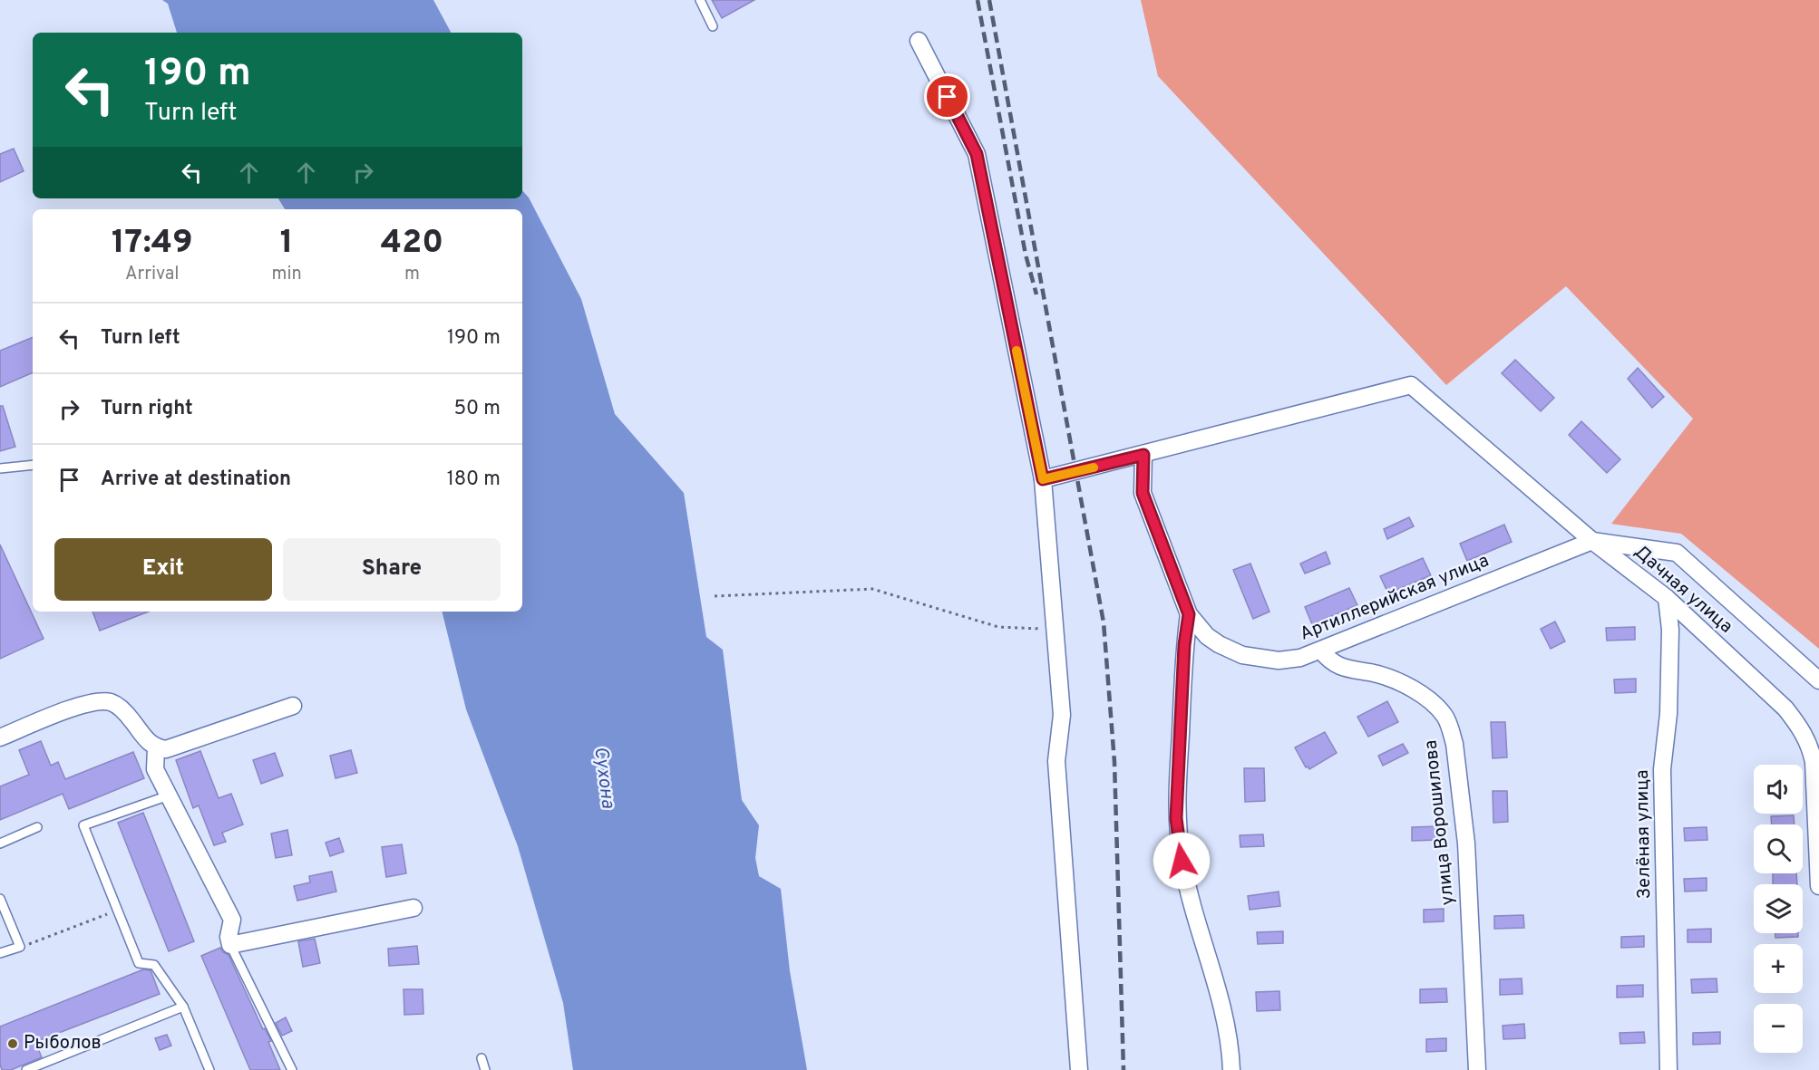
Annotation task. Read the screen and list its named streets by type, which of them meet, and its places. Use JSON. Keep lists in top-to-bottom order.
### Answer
{
  "streets": {
    "street": [
      "Дачная улица",
      "Артиллерийская улица",
      "улица Ворошилова",
      "Зелёная улица"
    ]
  },
  "crossings": [
    ["Дачная улица", "Артиллерийская улица"],
    ["Дачная улица", "Зелёная улица"],
    ["Артиллерийская улица", "улица Ворошилова"]
  ],
  "water": ["Сухона"],
  "places": ["Рыболов"],
  "page": {
    "turn": ["190 m", "Turn left"],
    "eta": [
      "17:49",
      "Arrival",
      "1",
      "min",
      "420",
      "m"
    ],
    "list": [
      {
        "name": "Turn left",
        "value": "190 m"
      },
      {
        "name": "Turn right",
        "value": "50 m"
      },
      {
        "name": "Arrive at destination",
        "value": "180 m"
      }
    ],
    "buttons": ["Exit", "Share"],
    "map_buttons": ["+", "−"]
  }
}
